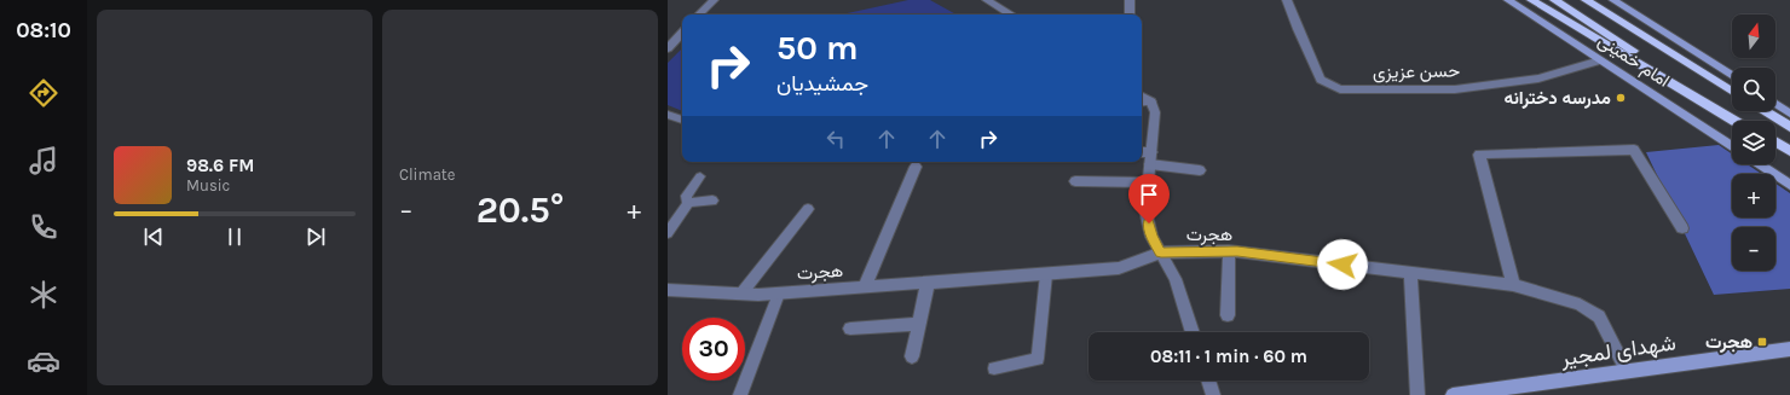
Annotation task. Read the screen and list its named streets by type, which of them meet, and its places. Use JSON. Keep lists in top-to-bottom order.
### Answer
{
  "streets": {
    "main road": ["امام خمینی", "شهدای لمجیر"],
    "street": ["حسن عزیزی", "هجرت"]
  },
  "crossings": [
    ["امام خمینی", "حسن عزیزی"],
    ["هجرت", "شهدای لمجیر"]
  ],
  "places": {
    "other": ["مدرسه دخترانه"],
    "transit": ["هجرت"]
  },
  "north": "top",
  "page": {
    "tabs": "08:10",
    "tile": "Climate",
    "map_buttons": ["+", "−"],
    "turn": ["50 m", "جمشیدیان"],
    "song": ["98.6 FM", "Music"],
    "heat": ["−", "20.5°", "+"],
    "limit": "30",
    "trip": "08:11 · 1 min · 60 m"
  }
}
